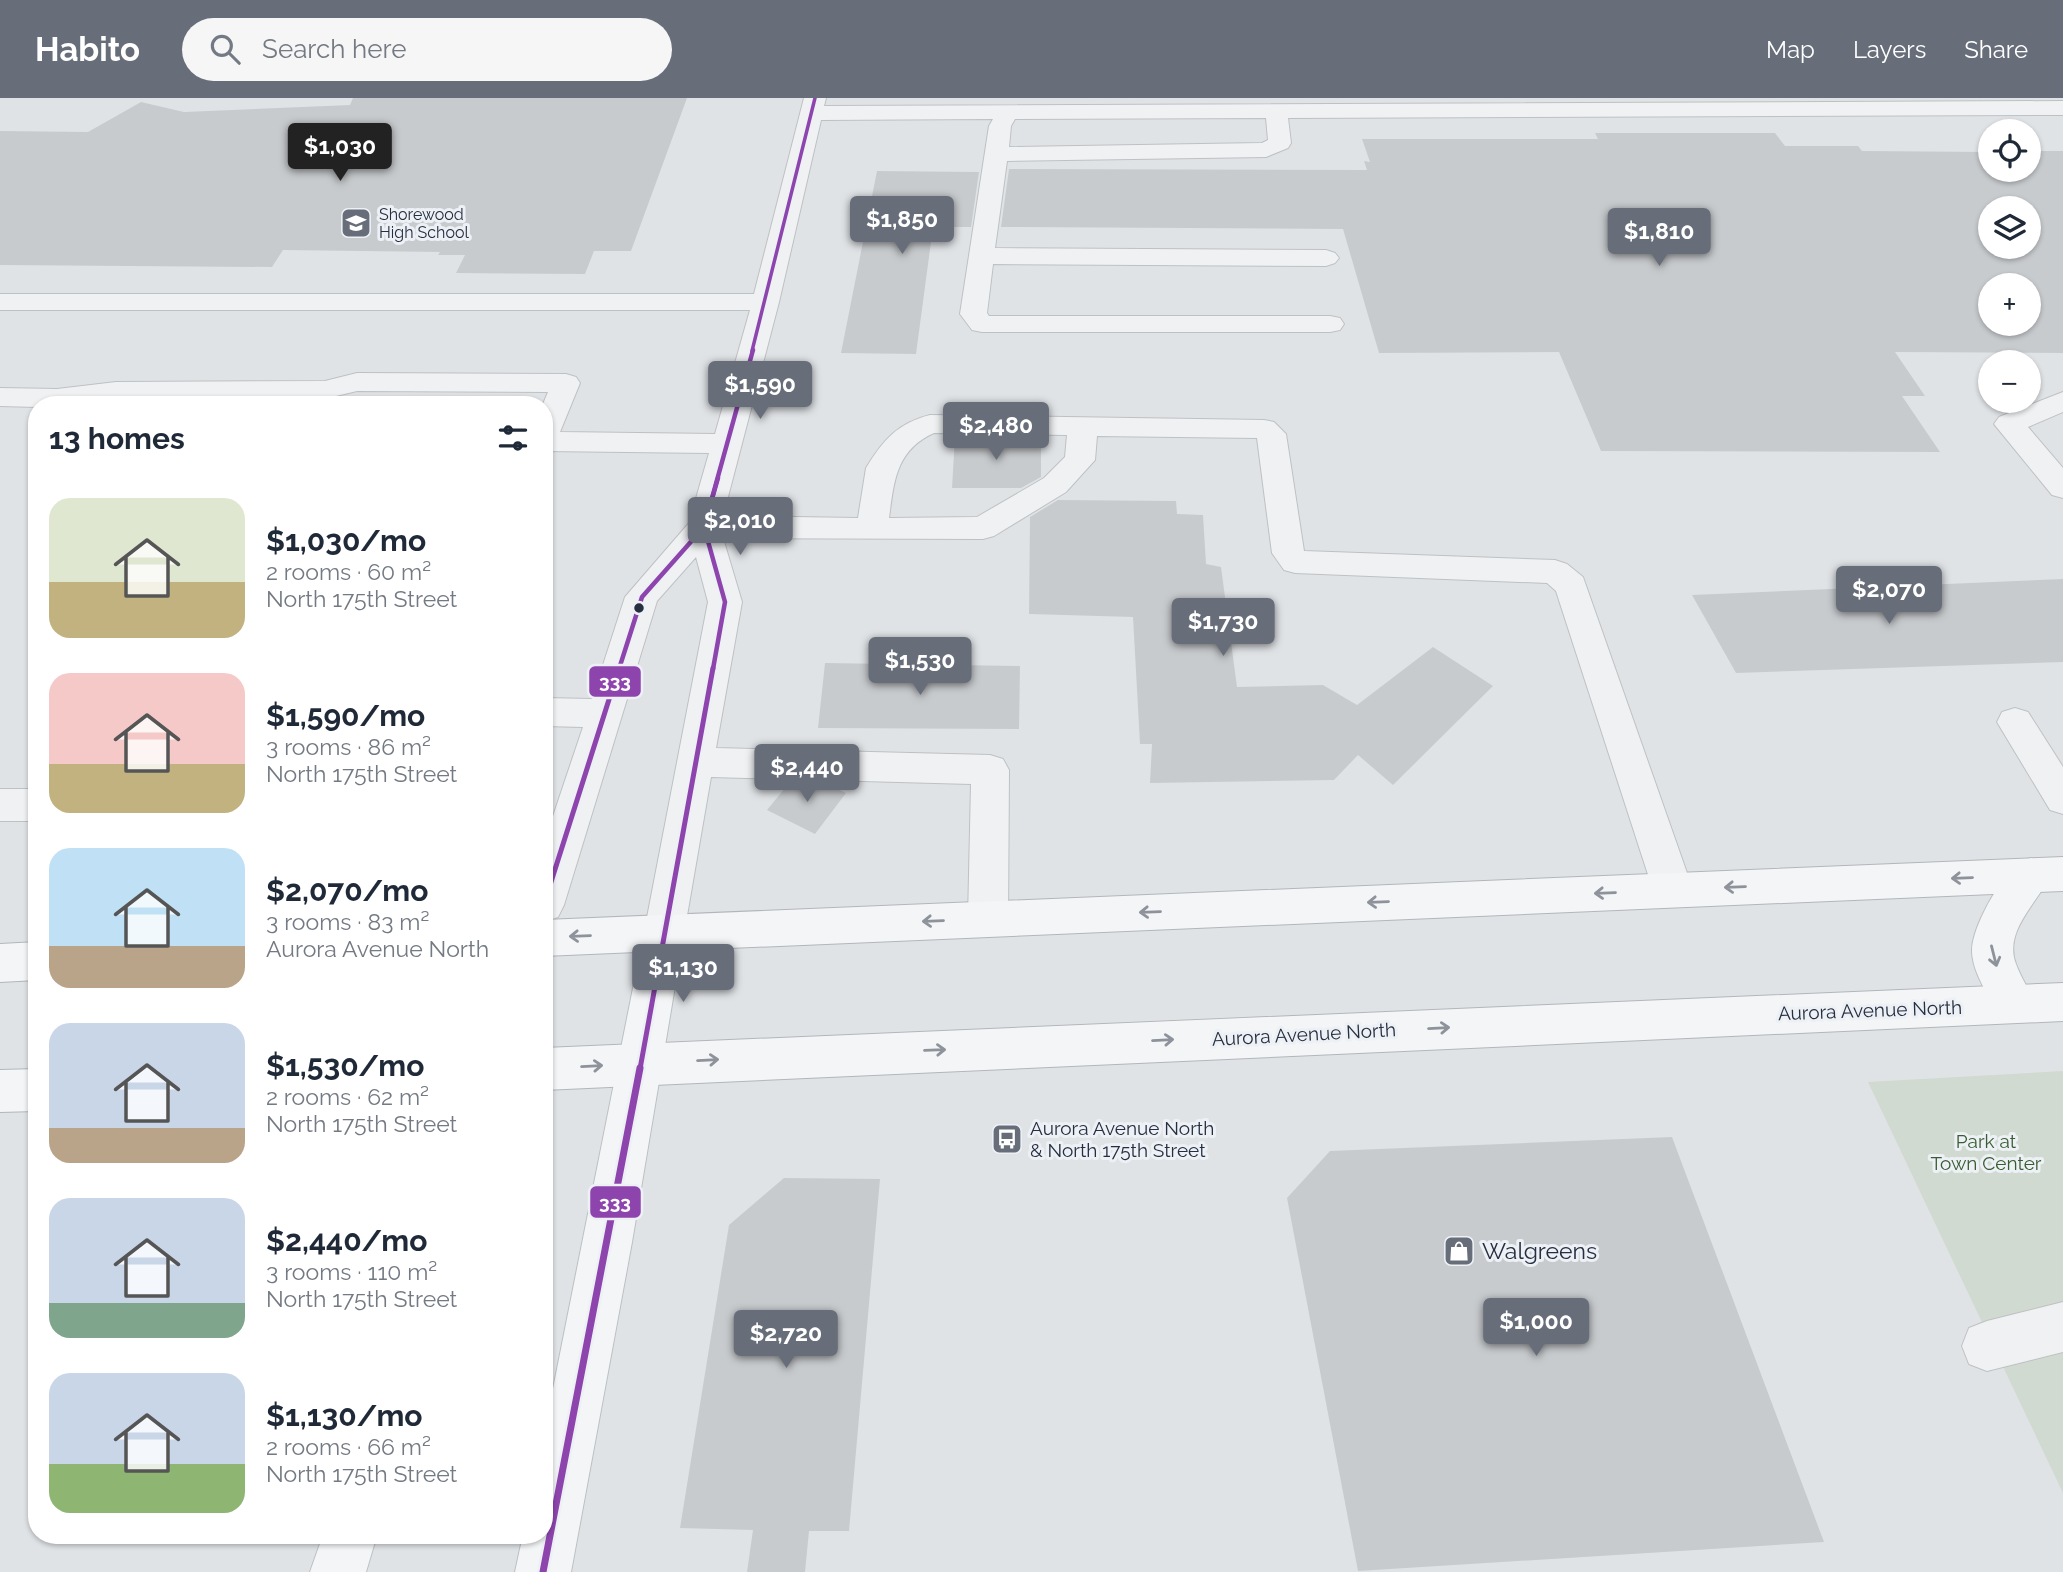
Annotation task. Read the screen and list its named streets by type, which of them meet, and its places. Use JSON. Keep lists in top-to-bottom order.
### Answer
{
  "streets": {
    "main road": ["Aurora Avenue North"]
  },
  "parks": ["Park at Town Center"],
  "places": {
    "school or university": ["Shorewood High School"],
    "bus stop": ["Aurora Avenue North & North 175th Street"],
    "shop": ["Walgreens"]
  },
  "lines": ["transit line 333"],
  "page": {
    "header": "Habito",
    "search": "Search here",
    "nav": ["Map", "Layers", "Share"],
    "map_buttons": ["+", "−"],
    "price": [
      "$1,030",
      "$1,850",
      "$1,810",
      "$1,590",
      "$2,480",
      "$2,010",
      "$2,070",
      "$1,730",
      "$1,530",
      "$2,440",
      "$1,130",
      "$1,000",
      "$2,720"
    ],
    "heading": "13 homes",
    "list": [
      {
        "name": "$1,030/mo",
        "note": "2 rooms · 60 m² · North 175th Street"
      },
      {
        "name": "$1,590/mo",
        "note": "3 rooms · 86 m² · North 175th Street"
      },
      {
        "name": "$2,070/mo",
        "note": "3 rooms · 83 m² · Aurora Avenue North"
      },
      {
        "name": "$1,530/mo",
        "note": "2 rooms · 62 m² · North 175th Street"
      },
      {
        "name": "$2,440/mo",
        "note": "3 rooms · 110 m² · North 175th Street"
      },
      {
        "name": "$1,130/mo",
        "note": "2 rooms · 66 m² · North 175th Street"
      }
    ]
  }
}
